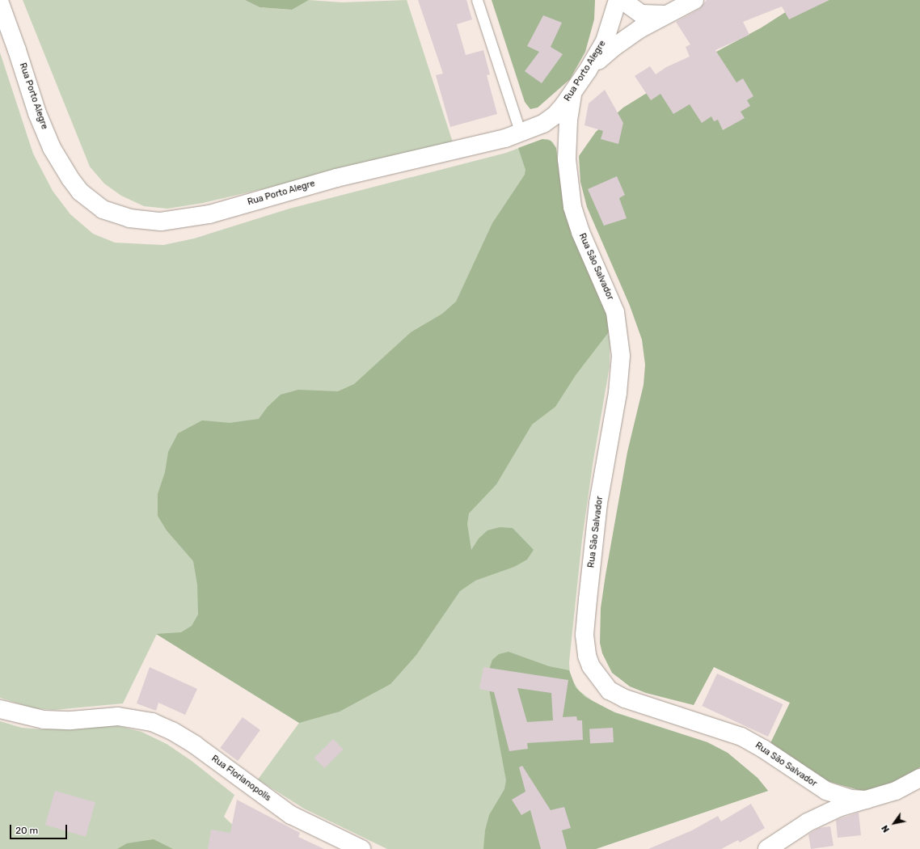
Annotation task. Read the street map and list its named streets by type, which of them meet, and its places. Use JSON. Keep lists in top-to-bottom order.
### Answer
{
  "streets": {
    "street": ["Rua Porto Alegre", "Rua São Salvador", "Rua Florianopolis"]
  },
  "crossings": [
    ["Rua Porto Alegre", "Rua São Salvador"]
  ],
  "scale_bar": "20 m",
  "north": "bottom left"
}
